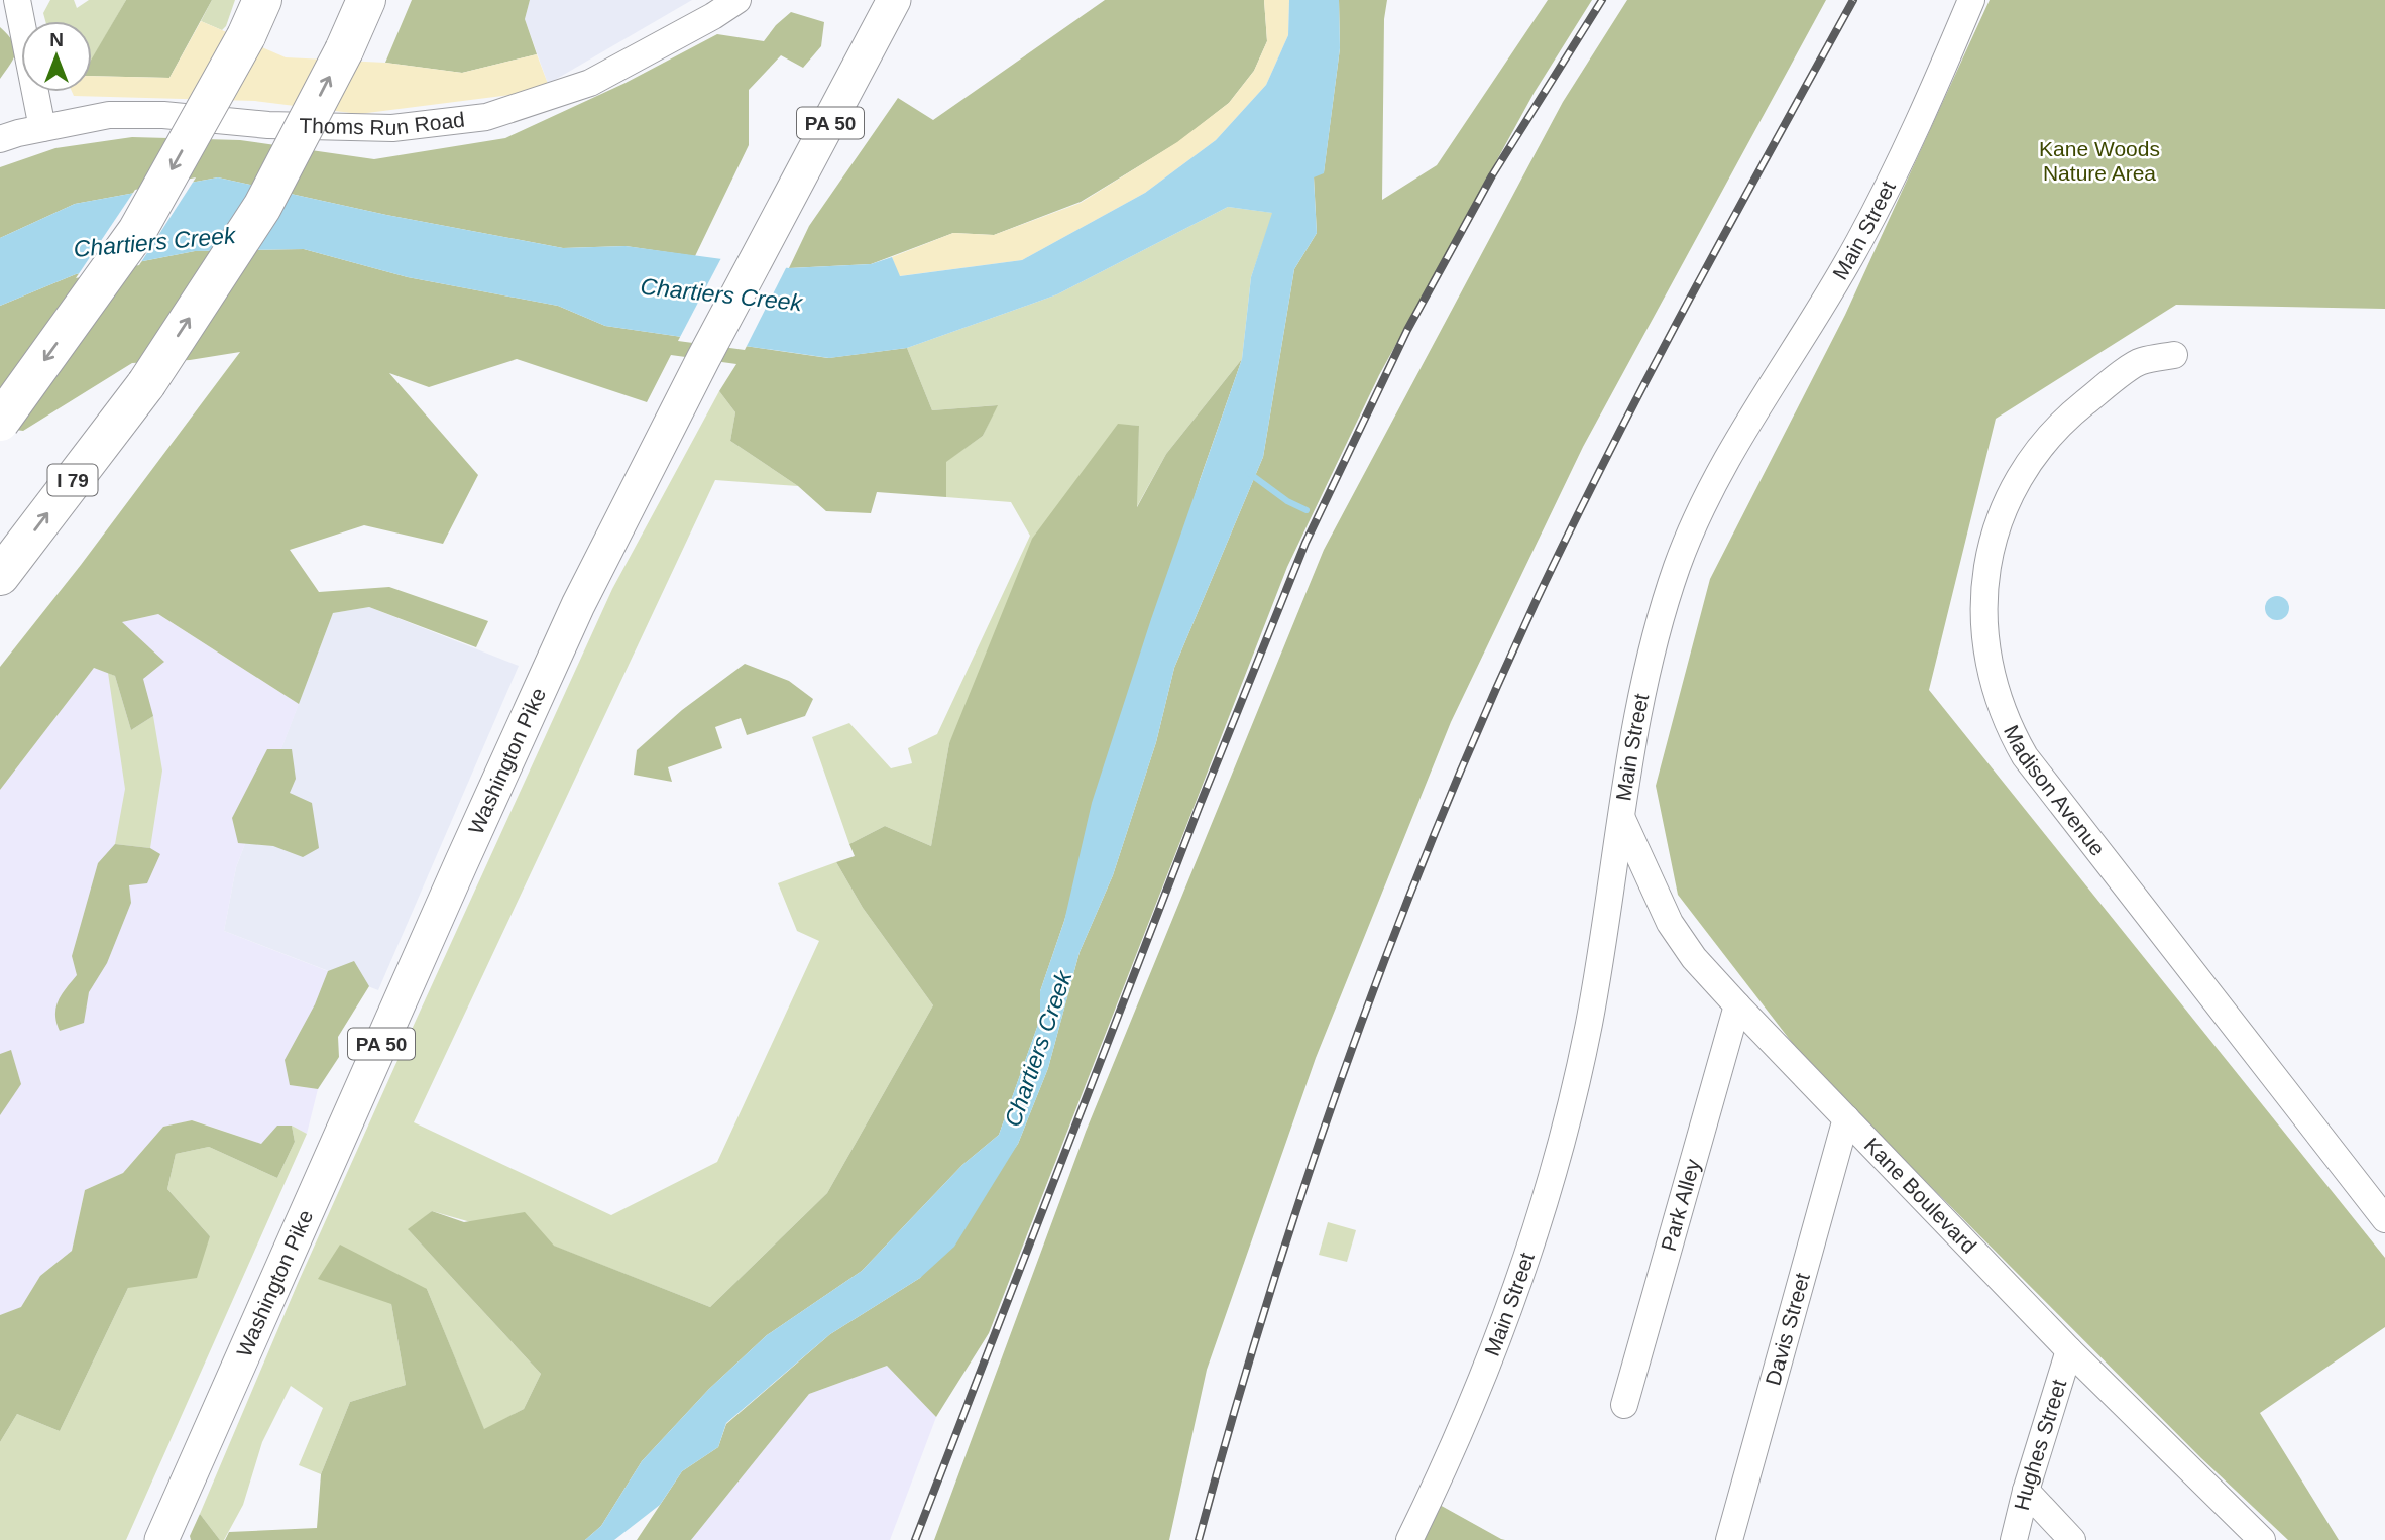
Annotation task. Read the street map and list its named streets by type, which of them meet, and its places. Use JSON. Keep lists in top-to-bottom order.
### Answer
{
  "streets": {
    "highway": ["I 79"],
    "main road": ["PA 50", "Washington Pike"],
    "street": [
      "Thoms Run Road",
      "Main Street",
      "Madison Avenue",
      "Kane Boulevard",
      "Park Alley",
      "Davis Street",
      "Hughes Street"
    ]
  },
  "crossings": [
    ["Main Street", "Kane Boulevard"],
    ["Kane Boulevard", "Park Alley"],
    ["Kane Boulevard", "Davis Street"],
    ["Kane Boulevard", "Hughes Street"]
  ],
  "water": ["Chartiers Creek"],
  "parks": ["Kane Woods Nature Area"],
  "north": "top"
}
